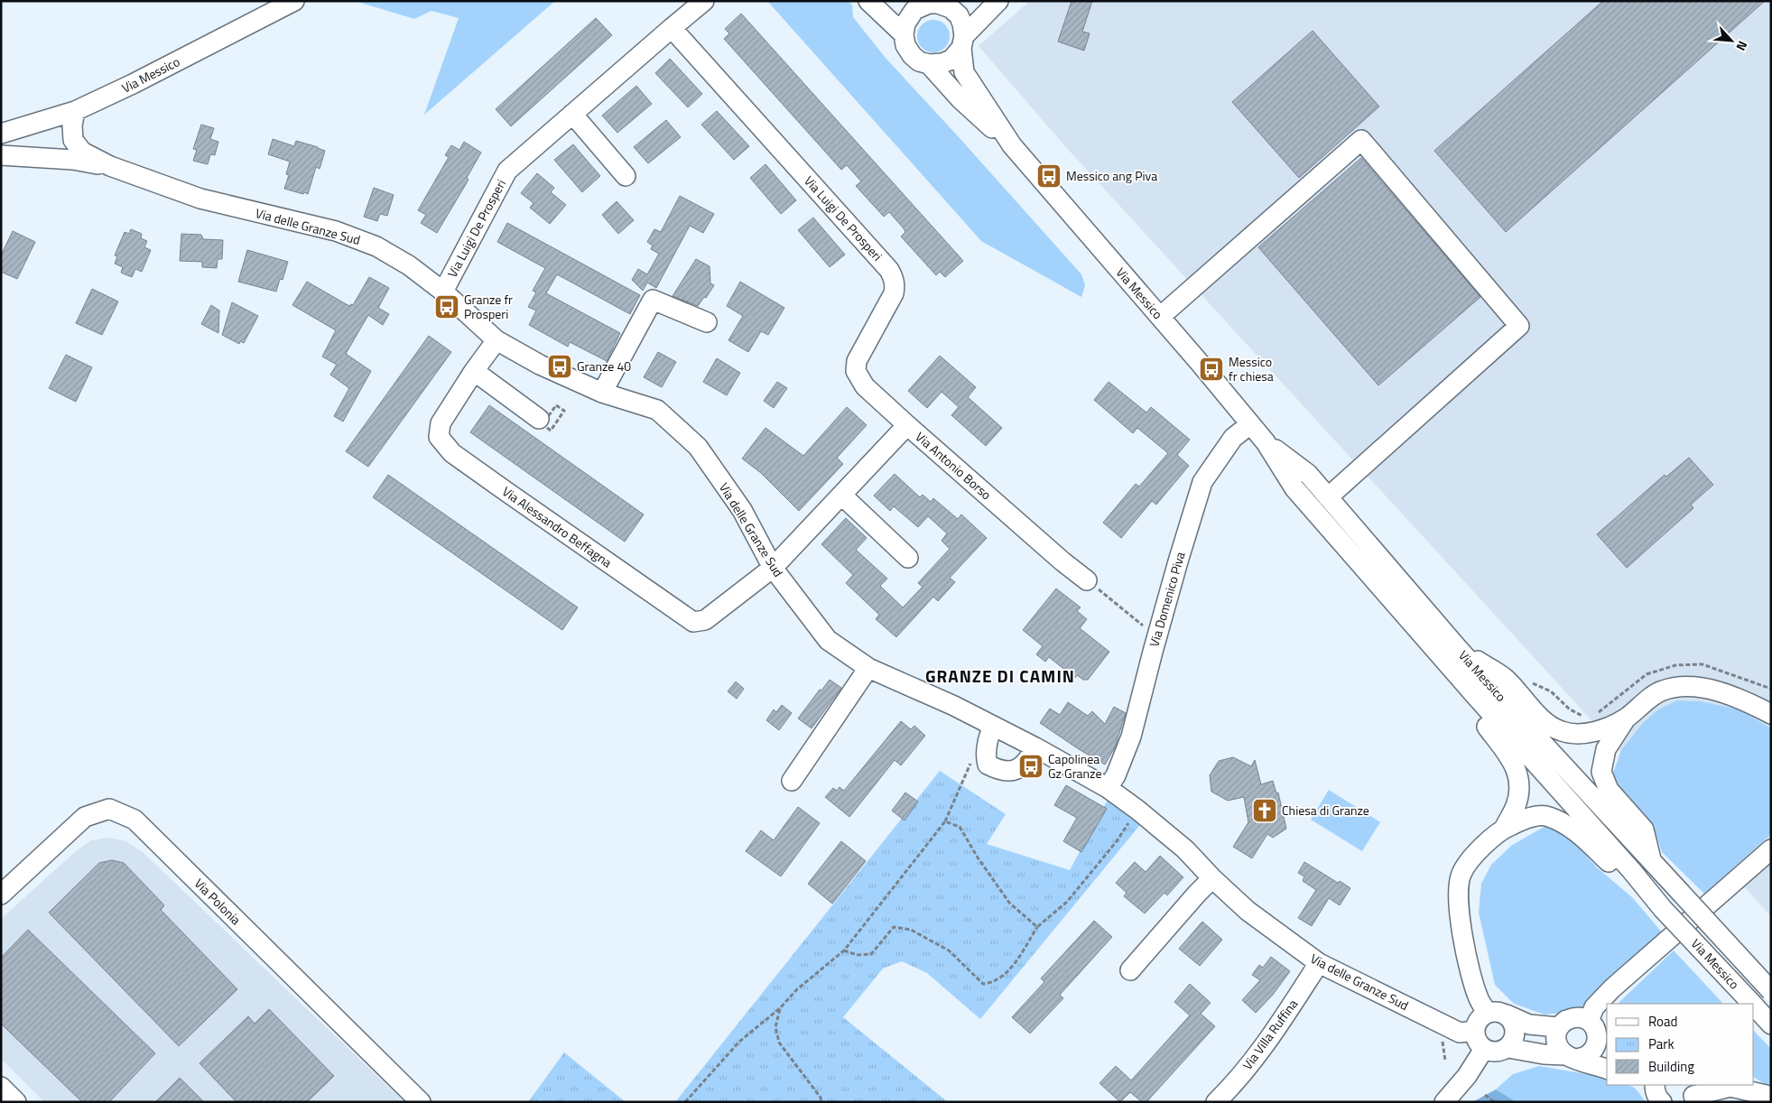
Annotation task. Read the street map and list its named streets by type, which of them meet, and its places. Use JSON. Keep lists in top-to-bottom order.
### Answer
{
  "streets": {
    "street": [
      "Via Messico",
      "Via Luigi De Prosperi",
      "Via delle Granze Sud",
      "Via Antonio Borso",
      "Via Alessandro Beffagna",
      "Via Domenico Piva",
      "Via Polonia",
      "Via Villa Ruffina"
    ]
  },
  "crossings": [
    ["Via Messico", "Via delle Granze Sud"],
    ["Via Messico", "Via Domenico Piva"],
    ["Via Luigi De Prosperi", "Via delle Granze Sud"],
    ["Via Luigi De Prosperi", "Via Antonio Borso"],
    ["Via delle Granze Sud", "Via Antonio Borso"],
    ["Via delle Granze Sud", "Via Alessandro Beffagna"],
    ["Via delle Granze Sud", "Via Domenico Piva"],
    ["Via delle Granze Sud", "Via Villa Ruffina"],
    ["Via Antonio Borso", "Via Alessandro Beffagna"]
  ],
  "districts": ["GRANZE DI CAMIN"],
  "places": {
    "bus stop": [
      "Messico ang Piva",
      "Granze fr Prosperi",
      "Granze 40",
      "Messico fr chiesa",
      "Capolinea Gz Granze"
    ],
    "church": ["Chiesa di Granze"]
  },
  "legend": ["Road", "Park", "Building"],
  "north": "bottom right"
}
